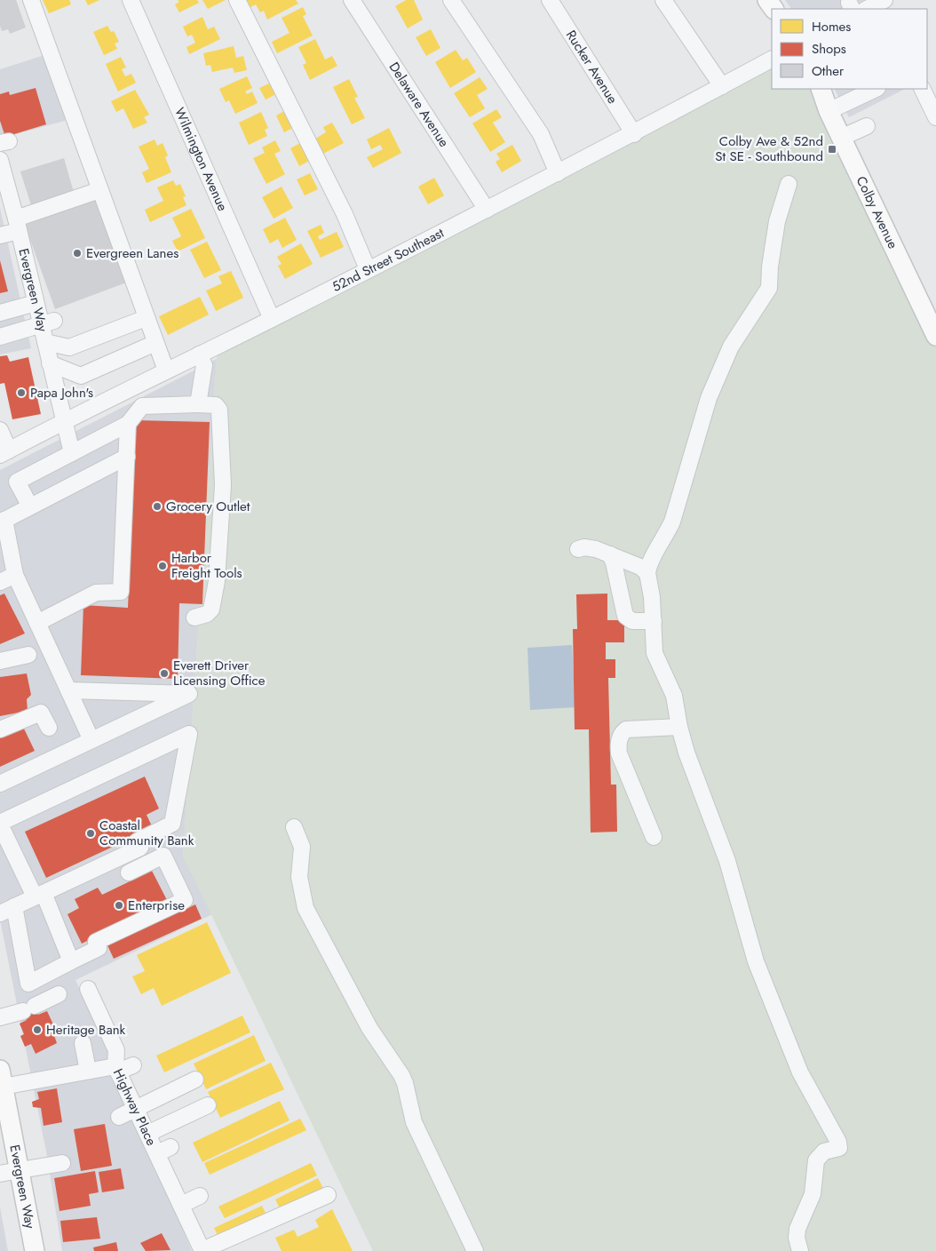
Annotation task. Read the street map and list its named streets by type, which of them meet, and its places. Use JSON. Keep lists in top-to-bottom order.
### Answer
{
  "streets": {
    "main road": ["Colby Avenue", "Evergreen Way"],
    "street": [
      "Rucker Avenue",
      "Delaware Avenue",
      "Wilmington Avenue",
      "52nd Street Southeast",
      "Highway Place"
    ]
  },
  "crossings": [
    ["Rucker Avenue", "52nd Street Southeast"],
    ["Delaware Avenue", "52nd Street Southeast"],
    ["Wilmington Avenue", "52nd Street Southeast"],
    ["52nd Street Southeast", "Evergreen Way"],
    ["Evergreen Way", "Highway Place"]
  ],
  "places": {
    "transit": ["Colby Ave & 52nd St SE - Southbound"],
    "other": [
      "Evergreen Lanes",
      "Papa John's",
      "Grocery Outlet",
      "Harbor Freight Tools",
      "Everett Driver Licensing Office",
      "Coastal Community Bank",
      "Enterprise",
      "Heritage Bank"
    ]
  },
  "legend": ["Homes", "Shops", "Other"]
}
